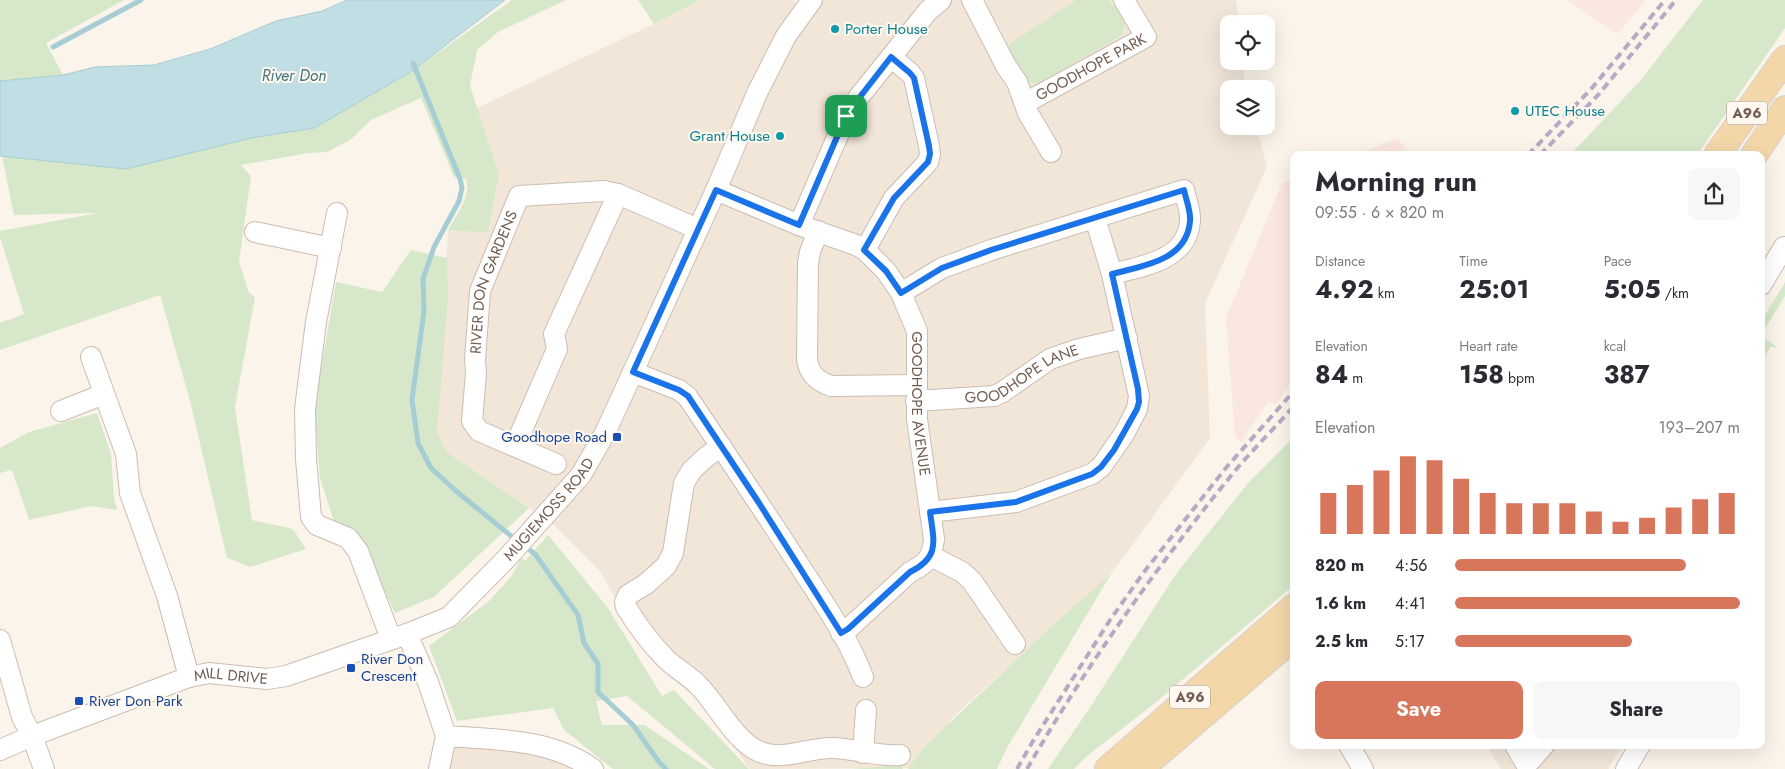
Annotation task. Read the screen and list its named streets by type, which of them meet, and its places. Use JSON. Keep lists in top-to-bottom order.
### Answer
{
  "streets": {
    "main road": ["A96"],
    "street": [
      "GOODHOPE PARK",
      "RIVER DON GARDENS",
      "GOODHOPE LANE",
      "GOODHOPE AVENUE",
      "MUGIEMOSS ROAD",
      "MILL DRIVE"
    ]
  },
  "crossings": [
    ["RIVER DON GARDENS", "MUGIEMOSS ROAD"],
    ["GOODHOPE LANE", "GOODHOPE AVENUE"],
    ["GOODHOPE AVENUE", "MUGIEMOSS ROAD"],
    ["MUGIEMOSS ROAD", "MILL DRIVE"]
  ],
  "water": ["River Don"],
  "places": {
    "other": ["Porter House", "UTEC House", "Grant House"],
    "transit": ["Goodhope Road", "River Don Crescent", "River Don Park"]
  },
  "page": {
    "heading": ["Morning run", "09:55 · 6 × 820 m"],
    "stats": [
      ["Distance", "4.92 km"],
      ["Time", "25:01"],
      ["Pace", "5:05 /km"],
      ["Elevation", "84 m"],
      ["Heart rate", "158 bpm"],
      ["kcal", "387"]
    ],
    "chart": ["Elevation", "193–207 m"],
    "list": [
      {
        "name": "820 m",
        "note": "4:56"
      },
      {
        "name": "1.6 km",
        "note": "4:41"
      },
      {
        "name": "2.5 km",
        "note": "5:17"
      }
    ],
    "buttons": ["Save", "Share"]
  }
}
